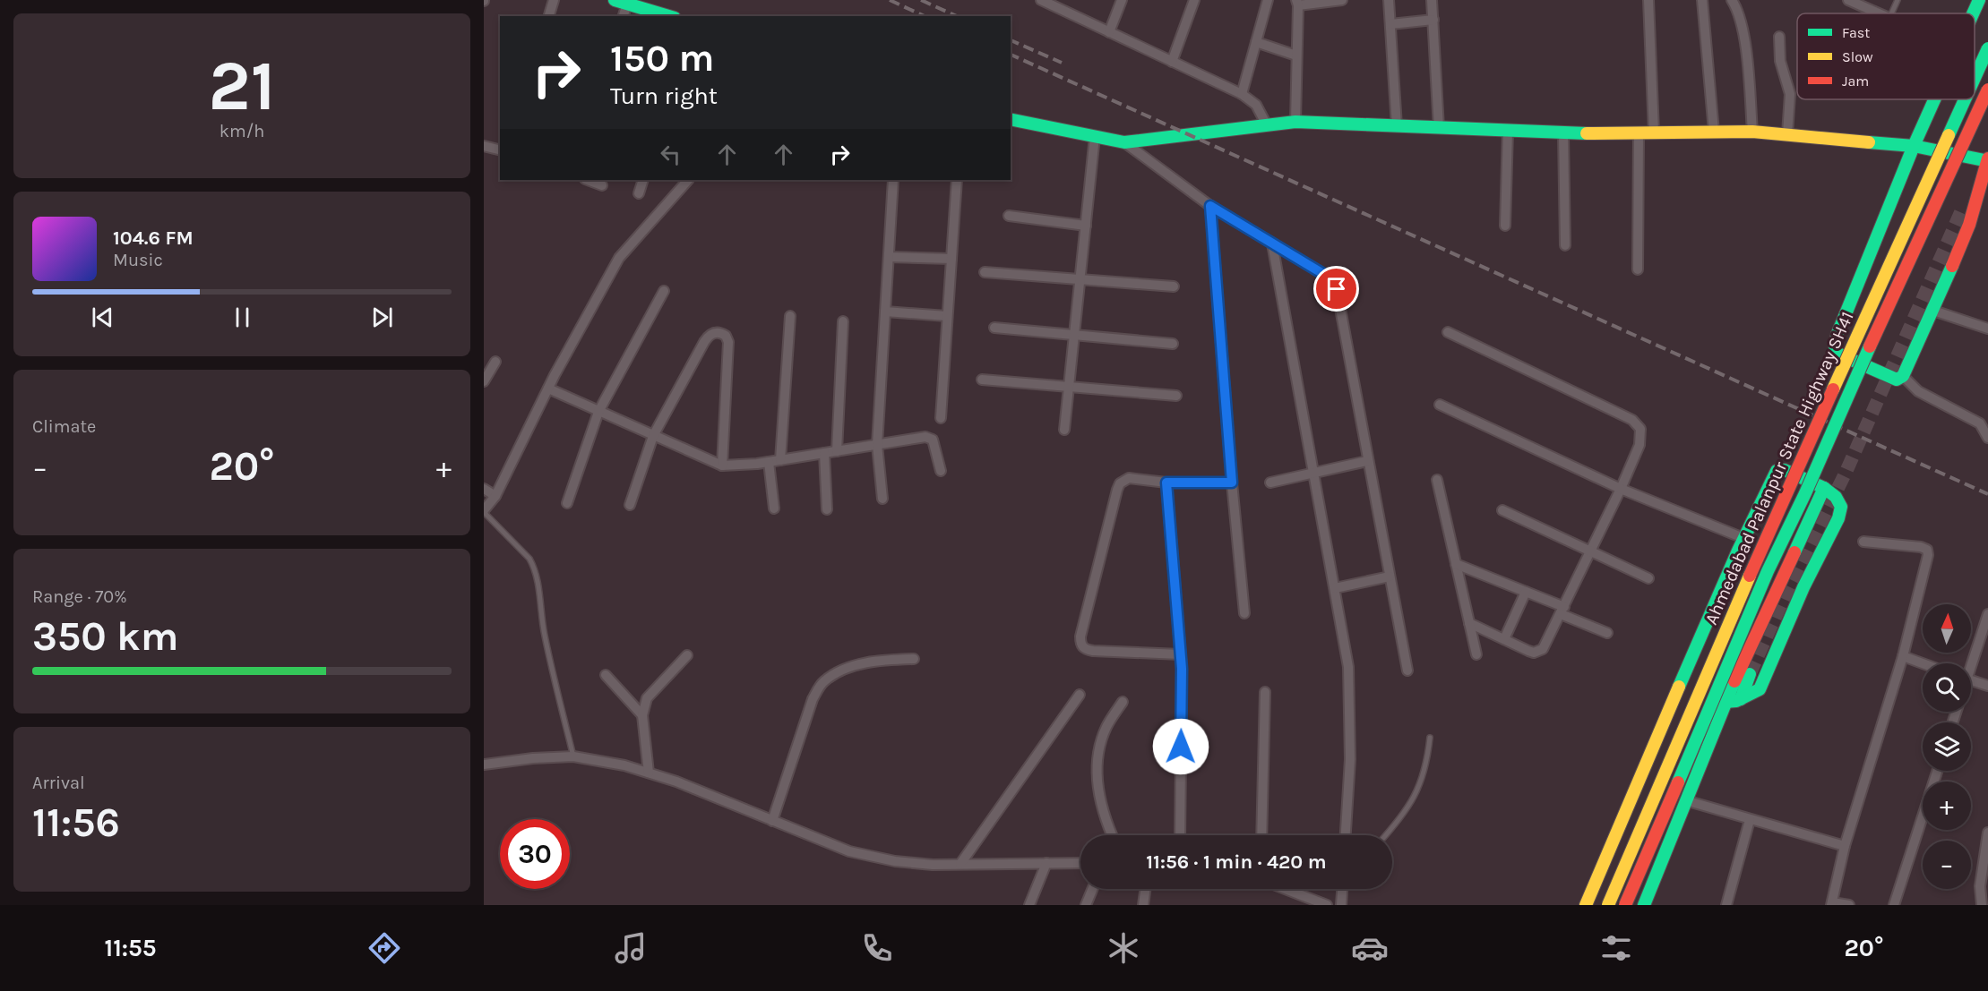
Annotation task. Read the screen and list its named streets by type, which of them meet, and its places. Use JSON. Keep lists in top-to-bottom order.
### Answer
{
  "streets": {
    "street": ["Ahmedabad Palanpur State Highway SH41"]
  },
  "legend": ["Fast", "Slow", "Jam"],
  "north": "top",
  "page": {
    "tile": [
      ["21", "km/h"],
      "Climate",
      ["Range · 70%", "350 km"],
      ["Arrival", "11:56"]
    ],
    "turn": ["150 m", "Turn right"],
    "song": ["104.6 FM", "Music"],
    "heat": ["−", "20°", "+"],
    "map_buttons": ["+", "−"],
    "limit": "30",
    "trip": "11:56 · 1 min · 420 m",
    "tabs": ["11:55", "20°"]
  }
}
